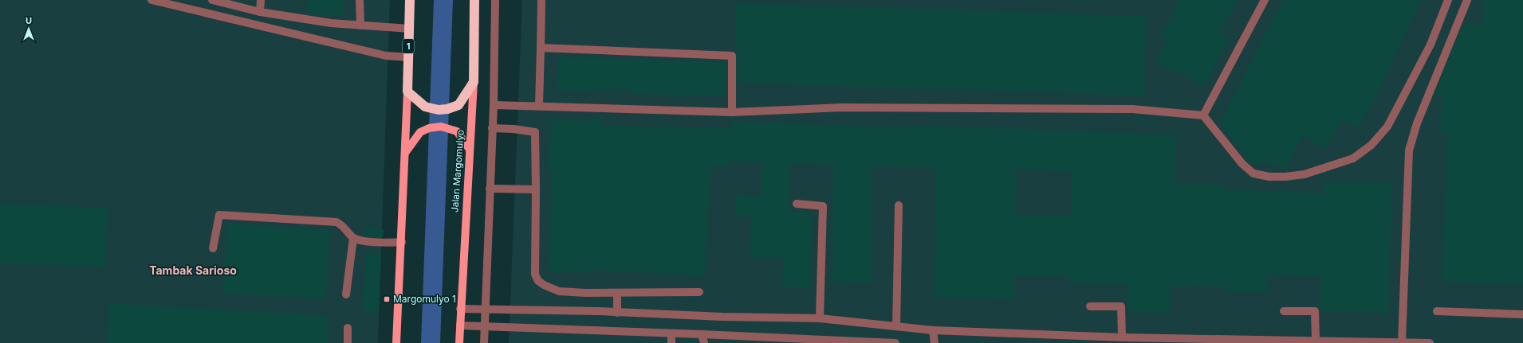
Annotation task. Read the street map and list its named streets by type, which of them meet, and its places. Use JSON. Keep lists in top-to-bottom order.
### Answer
{
  "streets": {
    "highway": ["1", "Jalan Margomulyo"]
  },
  "districts": ["Tambak Sarioso"],
  "places": {
    "transit": ["Margomulyo 1"]
  },
  "north": "top"
}
